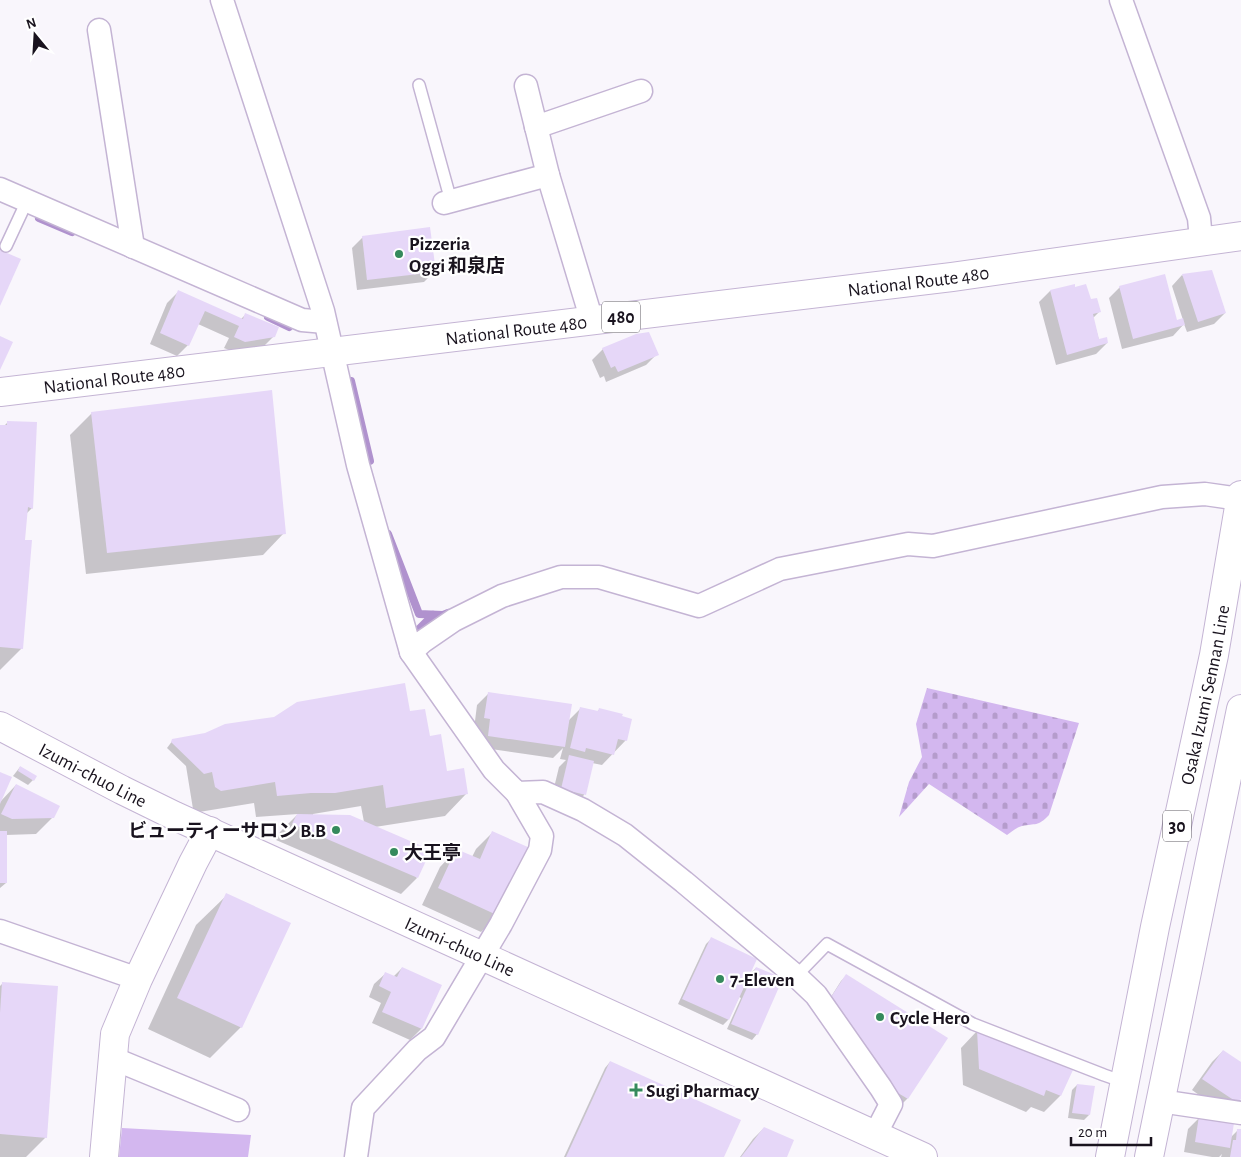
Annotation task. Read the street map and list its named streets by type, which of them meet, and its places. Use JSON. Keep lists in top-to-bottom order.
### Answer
{
  "streets": {
    "main road": [
      "National Route 480",
      "480",
      "Osaka Izumi Sennan Line",
      "Izumi-chuo Line",
      "30"
    ]
  },
  "places": {
    "other": [
      "Pizzeria Oggi 和泉店",
      "ビューティーサロン B.B",
      "大王亭",
      "7-Eleven",
      "Cycle Hero"
    ],
    "health": ["Sugi Pharmacy"]
  },
  "scale_bar": "20 m",
  "north": "top"
}
